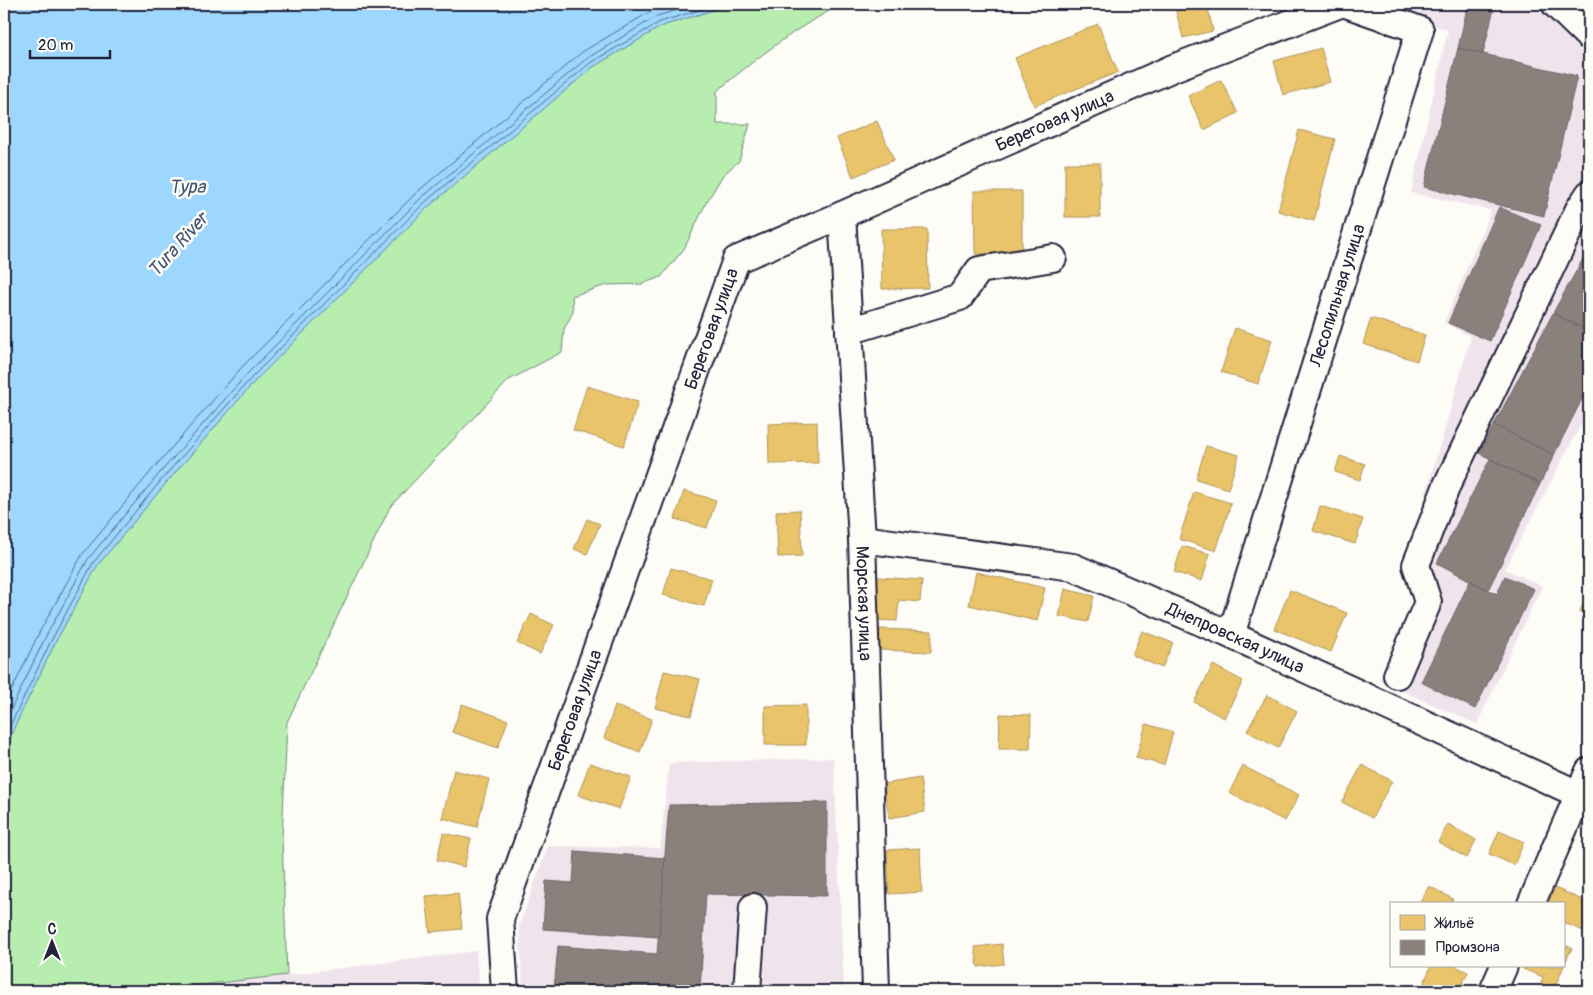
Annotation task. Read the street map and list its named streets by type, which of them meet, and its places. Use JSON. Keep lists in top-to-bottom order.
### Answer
{
  "streets": {
    "street": [
      "Береговая улица",
      "Лесопильная улица",
      "Морская улица",
      "Днепровская улица"
    ]
  },
  "crossings": [
    ["Береговая улица", "Морская улица"],
    ["Лесопильная улица", "Днепровская улица"],
    ["Морская улица", "Днепровская улица"]
  ],
  "water": ["Тура", "Tura River"],
  "legend": ["Жильё", "Промзона"],
  "scale_bar": "20 m",
  "north": "top"
}
